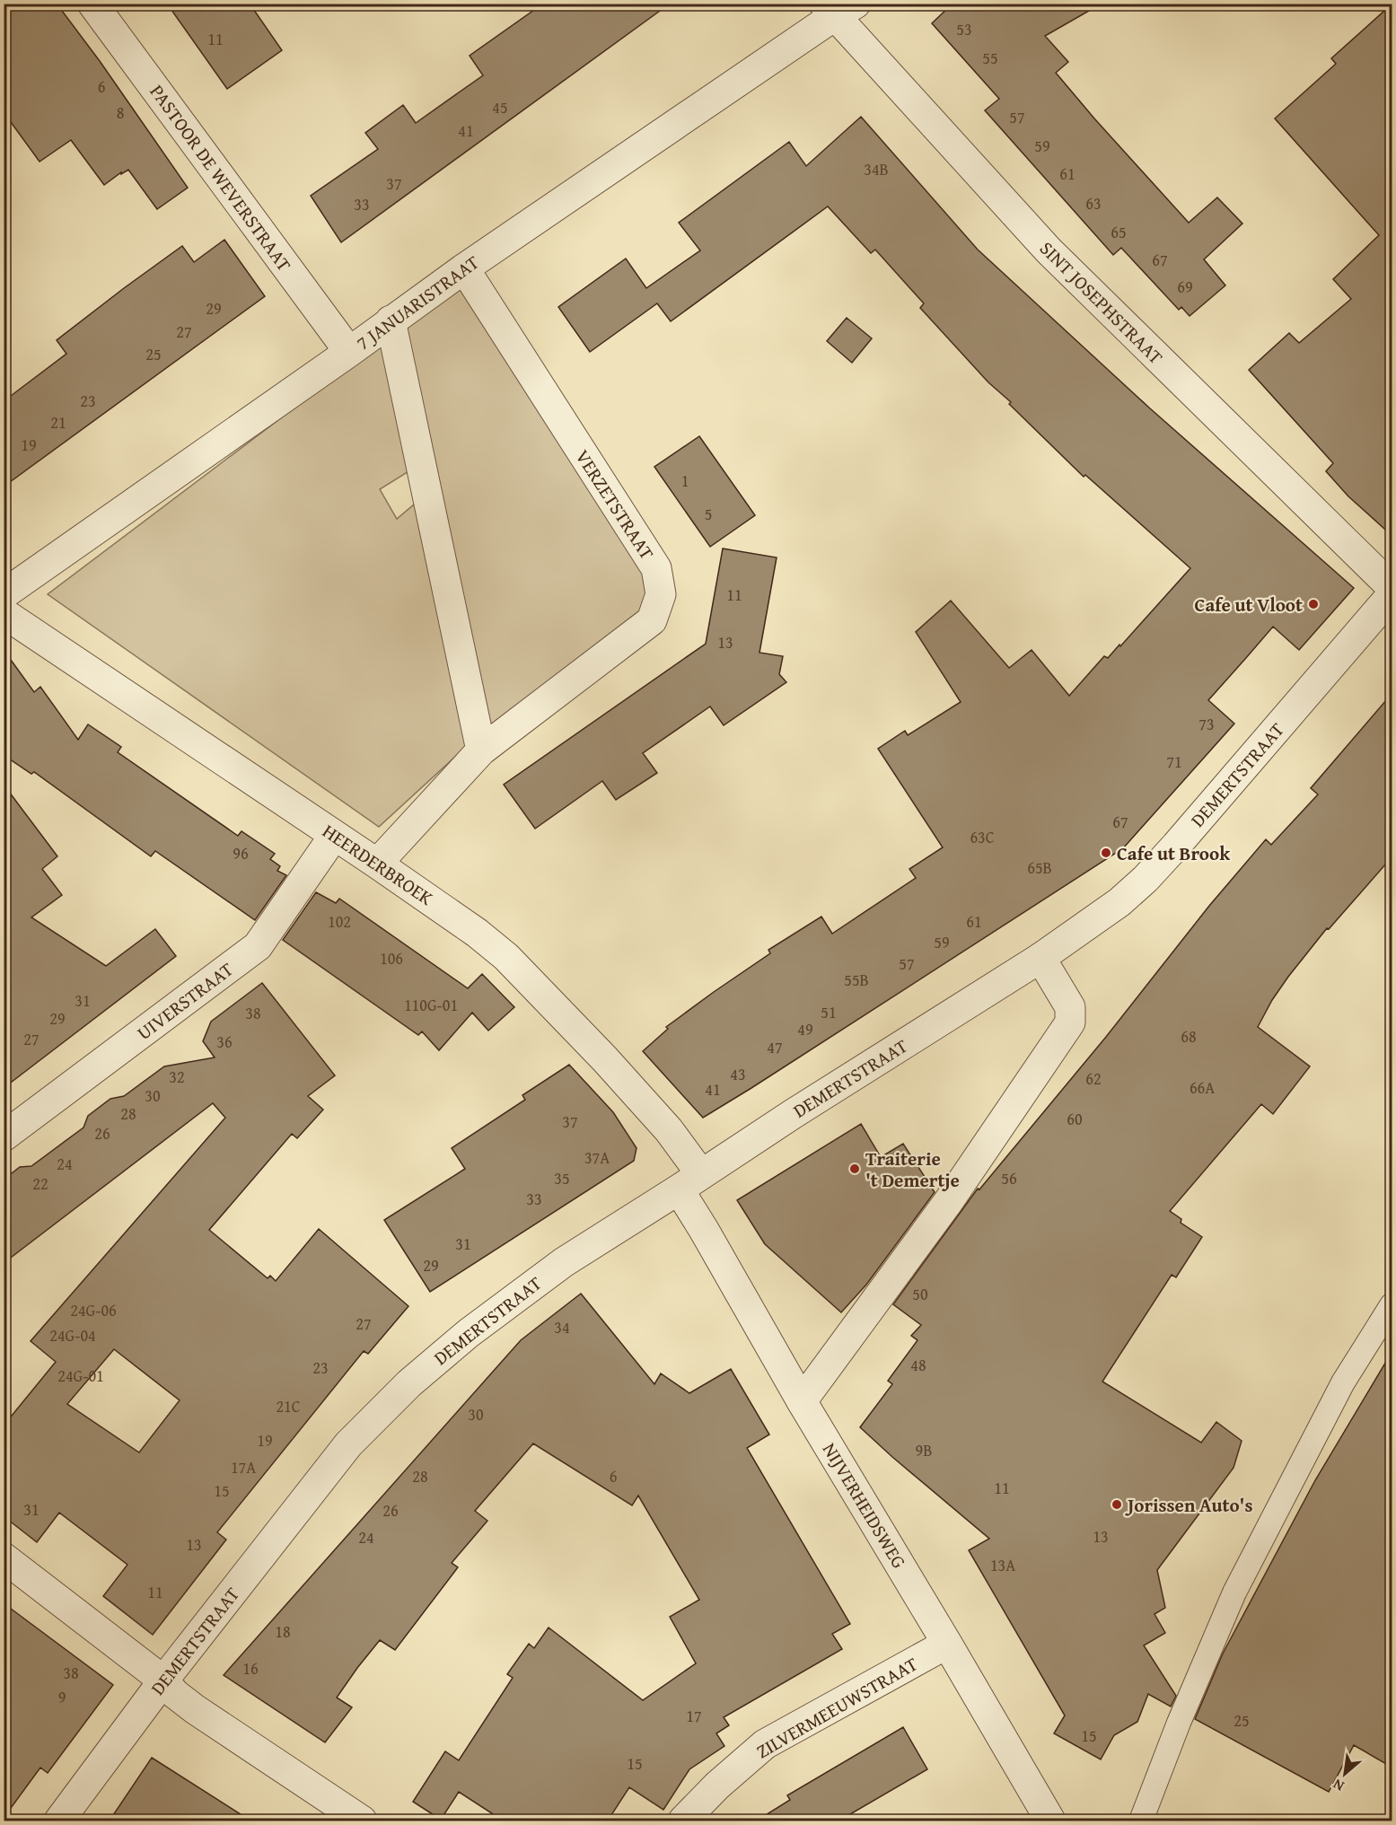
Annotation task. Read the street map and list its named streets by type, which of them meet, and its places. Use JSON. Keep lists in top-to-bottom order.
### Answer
{
  "streets": {
    "street": [
      "PASTOOR DE WEVERSTRAAT",
      "7 JANUARISTRAAT",
      "SINT JOSEPHSTRAAT",
      "VERZETSTRAAT",
      "DEMERTSTRAAT",
      "HEERDERBROEK",
      "UIVERSTRAAT",
      "NIJVERHEIDSWEG",
      "ZILVERMEEUWSTRAAT"
    ]
  },
  "crossings": [
    ["PASTOOR DE WEVERSTRAAT", "7 JANUARISTRAAT"],
    ["7 JANUARISTRAAT", "SINT JOSEPHSTRAAT"],
    ["7 JANUARISTRAAT", "VERZETSTRAAT"],
    ["VERZETSTRAAT", "HEERDERBROEK"],
    ["DEMERTSTRAAT", "HEERDERBROEK"],
    ["DEMERTSTRAAT", "NIJVERHEIDSWEG"],
    ["HEERDERBROEK", "UIVERSTRAAT"],
    ["HEERDERBROEK", "NIJVERHEIDSWEG"],
    ["NIJVERHEIDSWEG", "ZILVERMEEUWSTRAAT"]
  ],
  "places": [
    "Cafe ut Vloot",
    "Cafe ut Brook",
    "Traiterie 't Demertje",
    "Jorissen Auto's"
  ],
  "house_numbers": [
    "53",
    "11",
    "55",
    "6",
    "45",
    "8",
    "57",
    "41",
    "59",
    "34B",
    "61",
    "37",
    "63",
    "33",
    "65",
    "67",
    "69",
    "29",
    "27",
    "25",
    "23",
    "21",
    "19",
    "1",
    "5",
    "11",
    "13",
    "73",
    "71",
    "67",
    "63C",
    "96",
    "65B",
    "102",
    "61",
    "59",
    "106",
    "57",
    "55B",
    "31",
    "110G-01",
    "51",
    "38",
    "29",
    "49",
    "68",
    "27",
    "36",
    "47",
    "43",
    "32",
    "62",
    "66A",
    "41",
    "30",
    "28",
    "60",
    "37",
    "26",
    "37A",
    "24",
    "35",
    "56",
    "22",
    "33",
    "31",
    "29",
    "50",
    "24G-06",
    "27",
    "34",
    "24G-04",
    "48",
    "23",
    "24G-01",
    "21C",
    "30",
    "19",
    "9B",
    "17A",
    "28",
    "6",
    "11",
    "15",
    "31",
    "26",
    "13",
    "24",
    "13",
    "13A",
    "11",
    "18",
    "16",
    "38",
    "9",
    "17",
    "25",
    "15",
    "15"
  ],
  "north": "bottom left"
}
